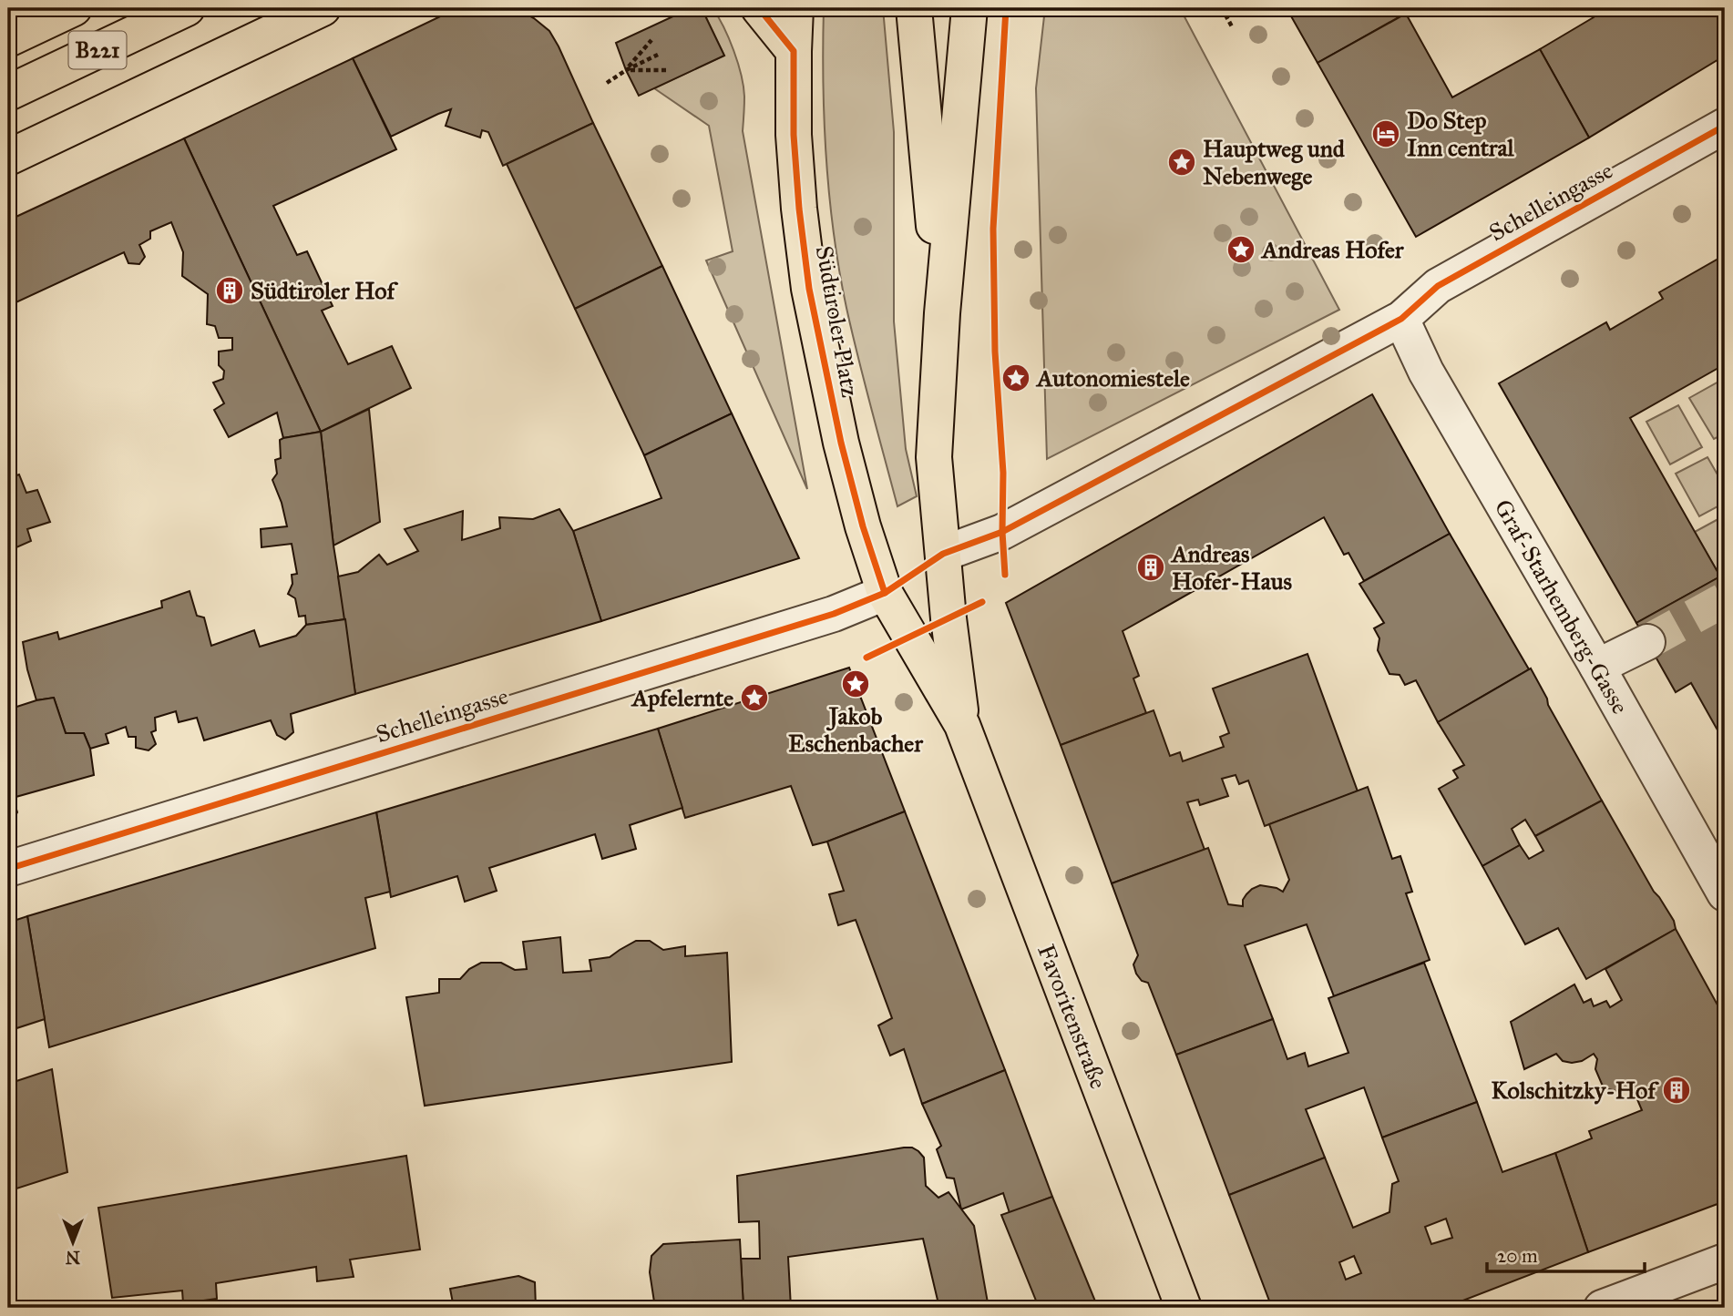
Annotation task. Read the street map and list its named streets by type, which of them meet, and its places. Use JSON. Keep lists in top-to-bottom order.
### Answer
{
  "streets": {
    "main road": ["B221", "Südtiroler Platz", "Favoritenstraße"],
    "street": ["Schelleingasse", "Graf-Starhemberg-Gasse"]
  },
  "crossings": [
    ["Schelleingasse", "Südtiroler Platz"],
    ["Schelleingasse", "Graf-Starhemberg-Gasse"],
    ["Schelleingasse", "Favoritenstraße"],
    ["Südtiroler Platz", "Favoritenstraße"]
  ],
  "places": {
    "hotel": ["Do Step Inn central"],
    "place": [
      "Hauptweg und Nebenwege",
      "Andreas Hofer",
      "Autonomiestele",
      "Jakob Eschenbacher",
      "Apfelernte"
    ],
    "building": ["Südtiroler Hof", "Andreas Hofer-Haus", "Kolschitzky-Hof"]
  },
  "scale_bar": "20 m",
  "north": "bottom"
}
